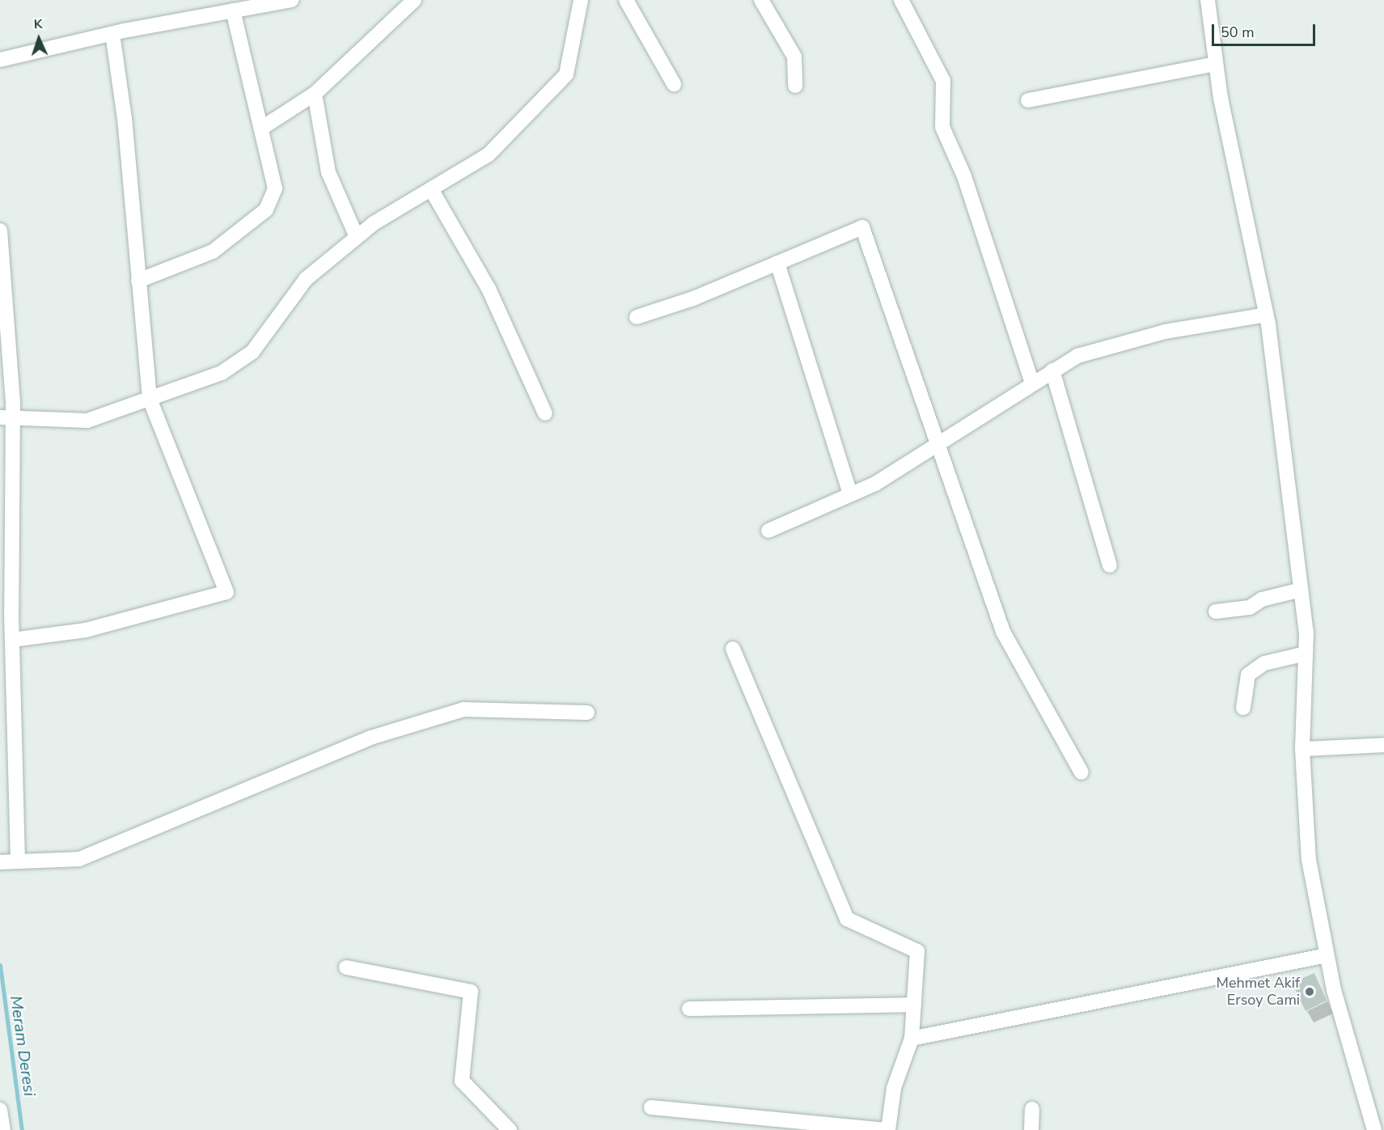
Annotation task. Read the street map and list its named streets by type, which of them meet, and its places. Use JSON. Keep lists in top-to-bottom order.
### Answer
{
  "water": ["Meram Deresi"],
  "places": ["Mehmet Akif Ersoy Cami"],
  "scale_bar": "50 m",
  "north": "top"
}
